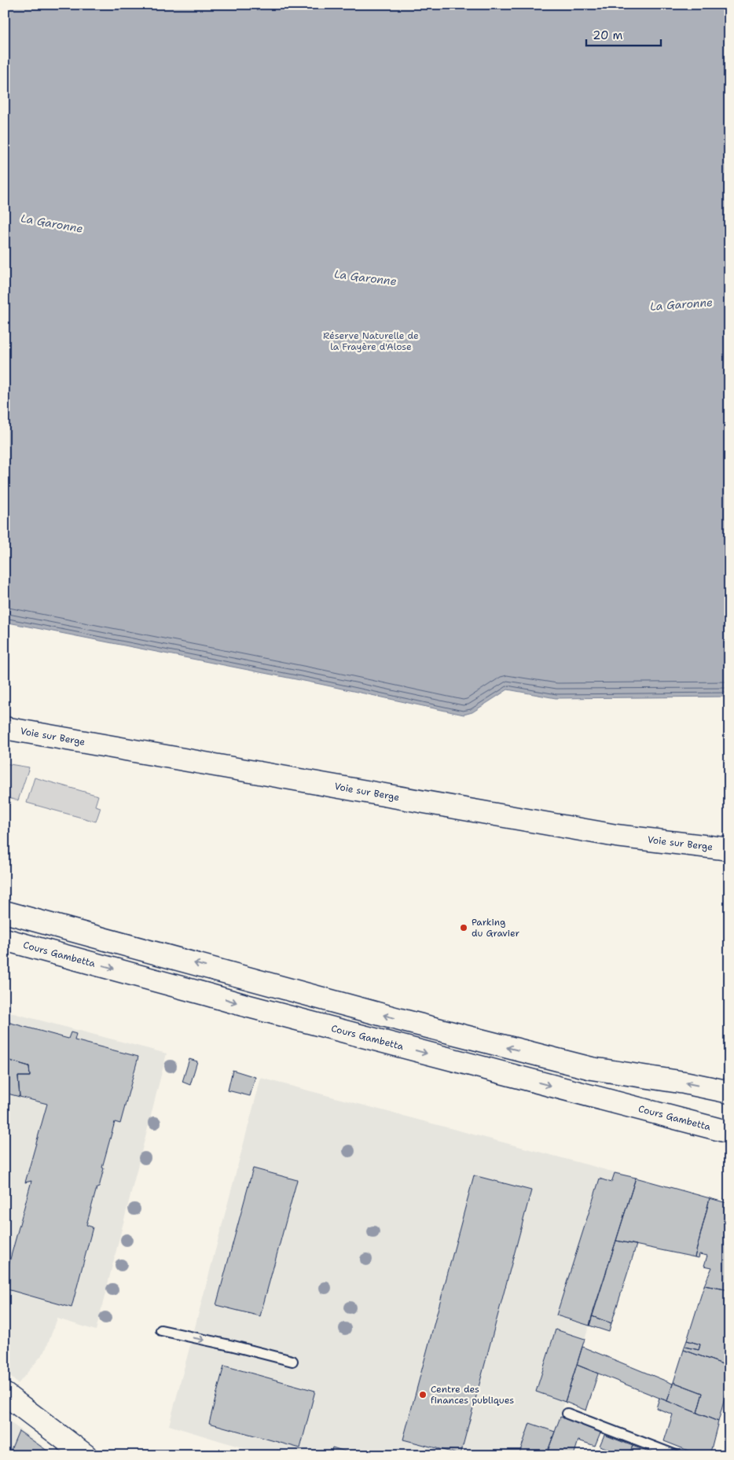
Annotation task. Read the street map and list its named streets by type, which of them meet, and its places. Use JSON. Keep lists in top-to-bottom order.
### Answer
{
  "streets": {
    "main road": ["Voie sur Berge", "Cours Gambetta"]
  },
  "water": ["La Garonne"],
  "parks": ["Réserve Naturelle de la Frayère d'Alose"],
  "places": ["Parking du Gravier", "Centre des finances publiques"],
  "scale_bar": "20 m"
}
